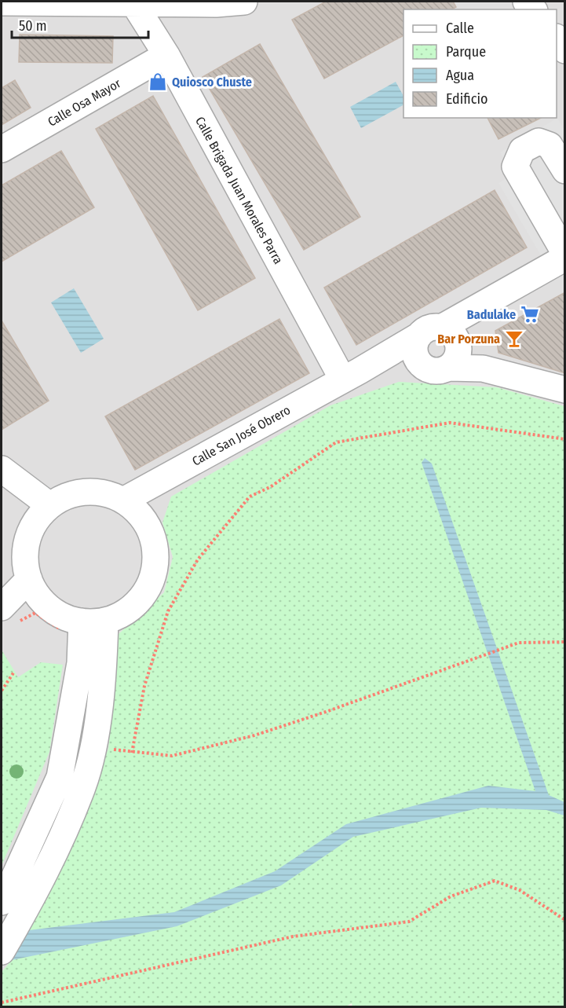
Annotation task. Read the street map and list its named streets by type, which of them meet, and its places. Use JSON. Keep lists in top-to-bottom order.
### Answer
{
  "streets": {
    "street": ["Calle Osa Mayor", "Calle Brigada Juan Morales Parra", "Calle San José Obrero"]
  },
  "crossings": [
    ["Calle Osa Mayor", "Calle Brigada Juan Morales Parra"],
    ["Calle Brigada Juan Morales Parra", "Calle San José Obrero"]
  ],
  "places": {
    "shop": ["Quiosco Chuste"],
    "supermarket": ["Badulake"],
    "bar": ["Bar Porzuna"]
  },
  "legend": [
    "Calle",
    "Parque",
    "Agua",
    "Edificio"
  ],
  "scale_bar": "50 m"
}
